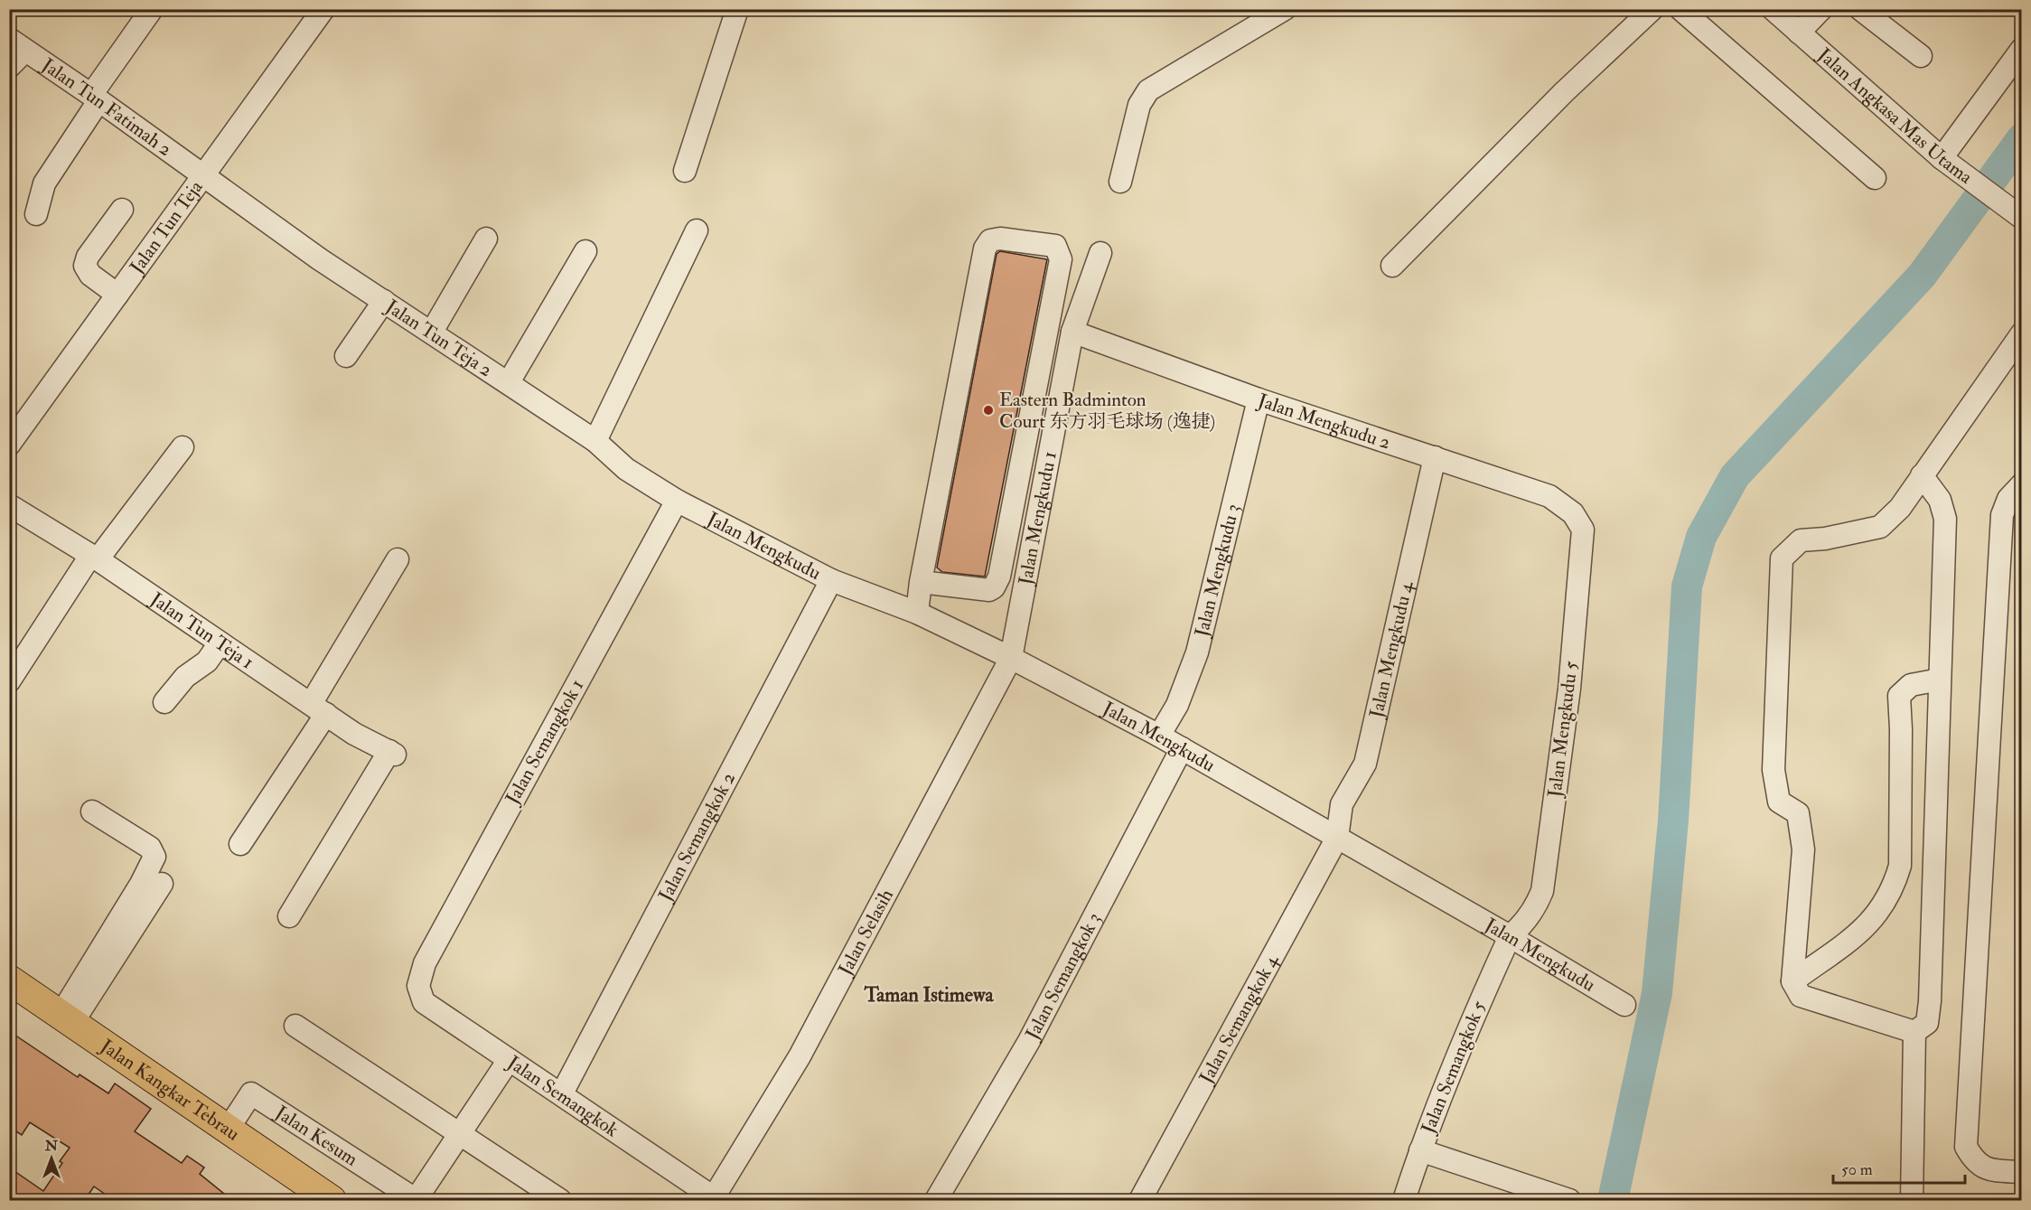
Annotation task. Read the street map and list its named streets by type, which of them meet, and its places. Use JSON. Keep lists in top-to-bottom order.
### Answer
{
  "streets": {
    "main road": ["Jalan Kangkar Tebrau"],
    "street": [
      "Jalan Tun Fatimah 2",
      "Jalan Angkasa Mas Utama",
      "Jalan Tun Teja",
      "Jalan Tun Teja 2",
      "Jalan Mengkudu 2",
      "Jalan Mengkudu 1",
      "Jalan Mengkudu",
      "Jalan Mengkudu 3",
      "Jalan Tun Teja 1",
      "Jalan Mengkudu 4",
      "Jalan Mengkudu 5",
      "Jalan Semangkok 1",
      "Jalan Semangkok 2",
      "Jalan Selasih",
      "Jalan Semangkok 3",
      "Jalan Semangkok 4",
      "Jalan Semangkok 5",
      "Jalan Semangkok",
      "Jalan Kesum"
    ]
  },
  "crossings": [
    ["Jalan Tun Fatimah 2", "Jalan Tun Teja"],
    ["Jalan Tun Fatimah 2", "Jalan Tun Teja 2"],
    ["Jalan Tun Teja", "Jalan Tun Teja 2"],
    ["Jalan Tun Teja 2", "Jalan Mengkudu"],
    ["Jalan Tun Teja 2", "Jalan Semangkok 1"],
    ["Jalan Mengkudu 2", "Jalan Mengkudu 1"],
    ["Jalan Mengkudu 2", "Jalan Mengkudu 3"],
    ["Jalan Mengkudu 2", "Jalan Mengkudu 4"],
    ["Jalan Mengkudu 2", "Jalan Mengkudu 5"],
    ["Jalan Mengkudu 1", "Jalan Mengkudu"],
    ["Jalan Mengkudu 1", "Jalan Selasih"],
    ["Jalan Mengkudu", "Jalan Mengkudu 3"],
    ["Jalan Mengkudu", "Jalan Mengkudu 4"],
    ["Jalan Mengkudu", "Jalan Mengkudu 5"],
    ["Jalan Mengkudu", "Jalan Semangkok 1"],
    ["Jalan Mengkudu", "Jalan Semangkok 2"],
    ["Jalan Mengkudu", "Jalan Selasih"],
    ["Jalan Mengkudu", "Jalan Semangkok 3"],
    ["Jalan Mengkudu", "Jalan Semangkok 4"],
    ["Jalan Mengkudu", "Jalan Semangkok 5"],
    ["Jalan Mengkudu 4", "Jalan Semangkok 4"],
    ["Jalan Mengkudu 5", "Jalan Semangkok 5"],
    ["Jalan Semangkok 1", "Jalan Semangkok"],
    ["Jalan Semangkok 2", "Jalan Semangkok"],
    ["Jalan Selasih", "Jalan Semangkok"],
    ["Jalan Kangkar Tebrau", "Jalan Kesum"]
  ],
  "districts": ["Taman Istimewa"],
  "places": ["Eastern Badminton Court 东方羽毛球场 (逸捷)"],
  "scale_bar": "50 m",
  "north": "top"
}
